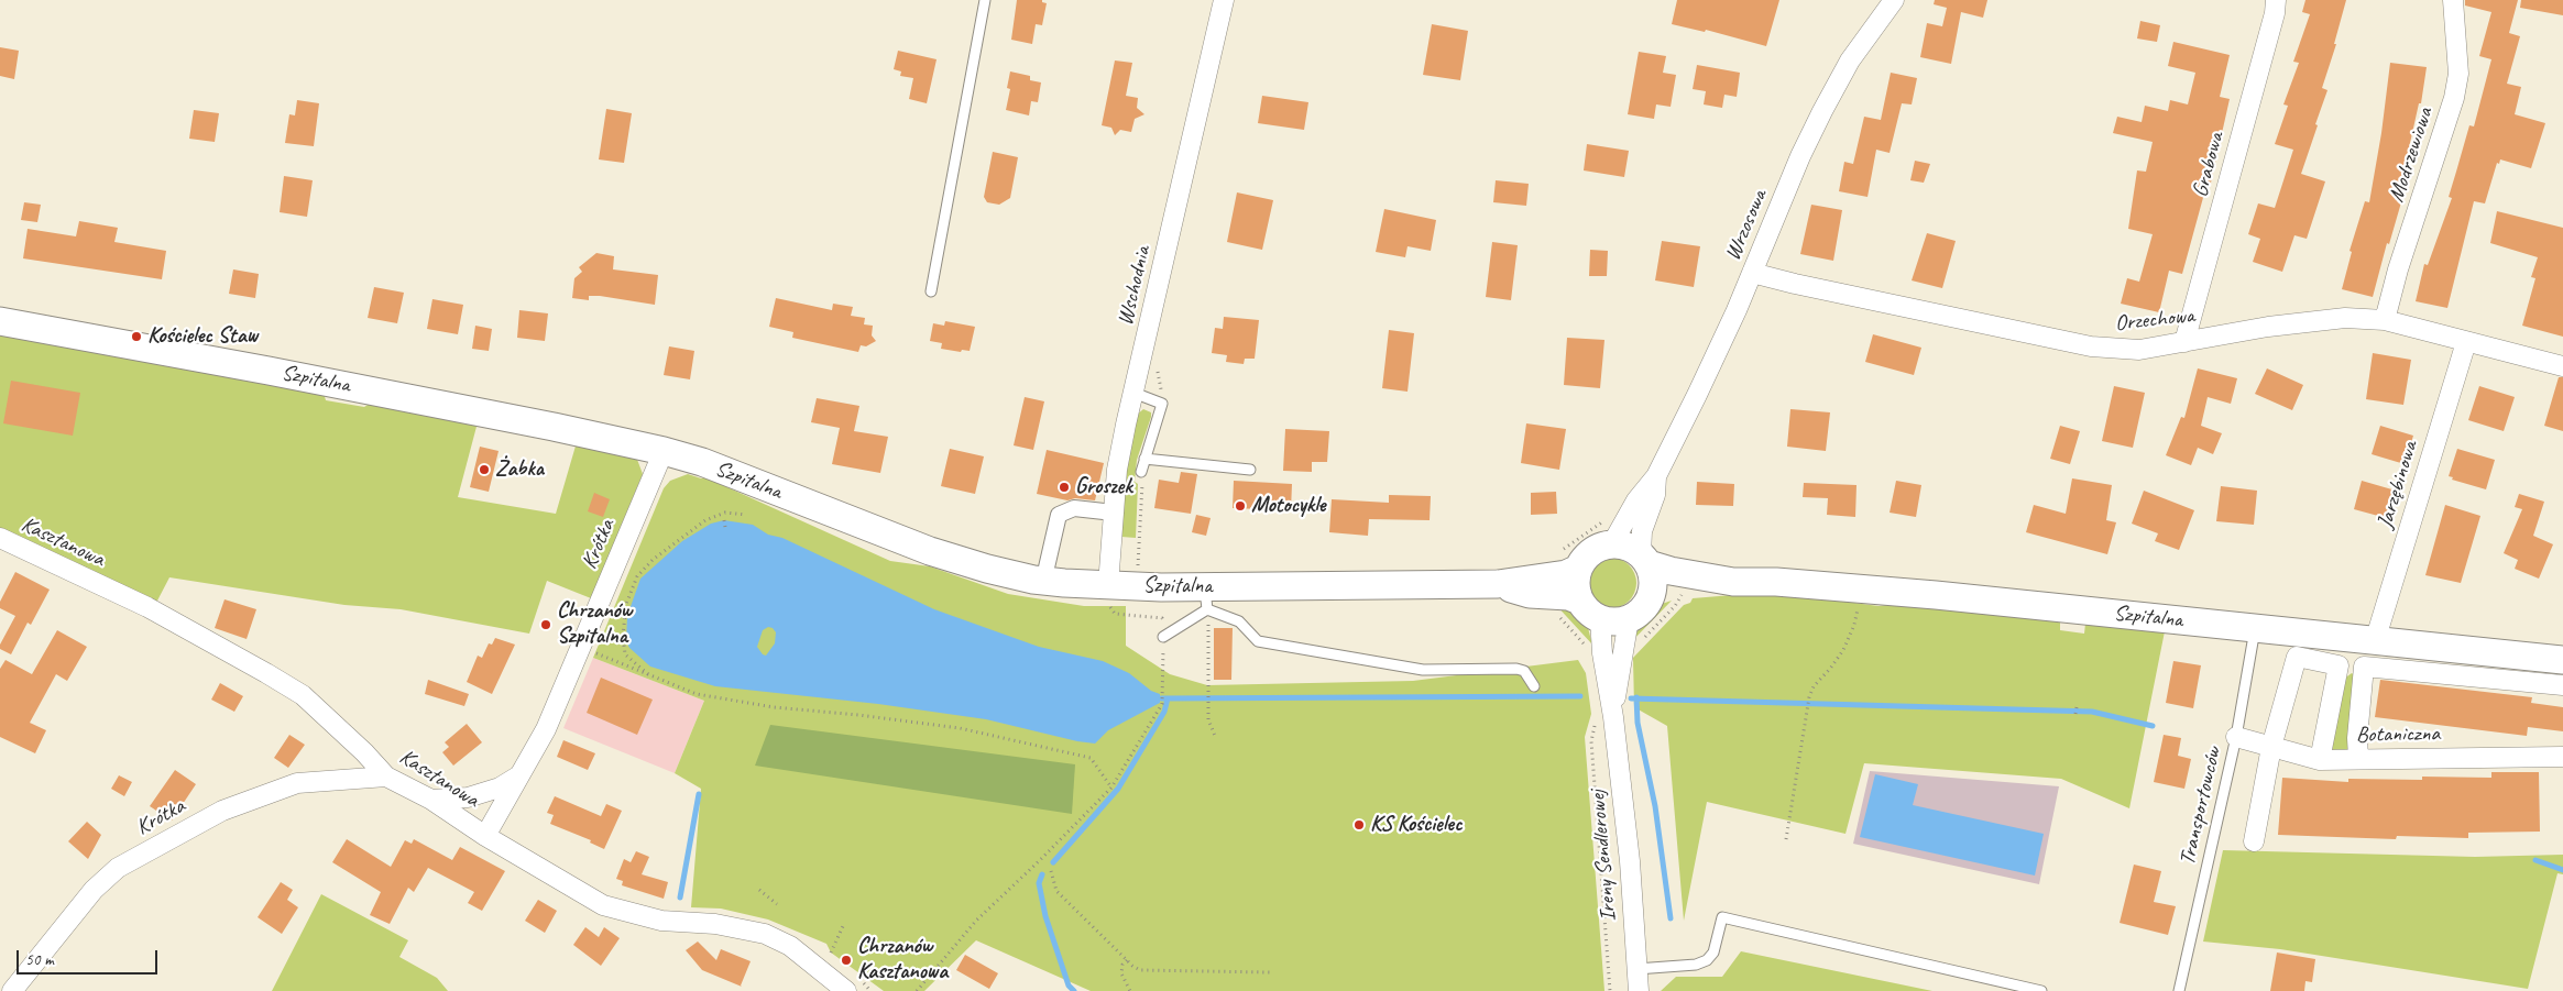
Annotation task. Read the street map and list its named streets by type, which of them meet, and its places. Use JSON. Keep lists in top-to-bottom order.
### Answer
{
  "streets": {
    "main road": ["Szpitalna"],
    "street": [
      "Modrzewiowa",
      "Grabowa",
      "Wrzosowa",
      "Wschodnia",
      "Orzechowa",
      "Jarzębinowa",
      "Kasztanowa",
      "Krótka",
      "Botaniczna",
      "Ireny Sendlerowej"
    ],
    "lane": ["Transportowców"]
  },
  "crossings": [
    ["Modrzewiowa", "Orzechowa"],
    ["Grabowa", "Orzechowa"],
    ["Wrzosowa", "Orzechowa"],
    ["Wrzosowa", "Szpitalna"],
    ["Wschodnia", "Szpitalna"],
    ["Orzechowa", "Jarzębinowa"],
    ["Szpitalna", "Jarzębinowa"],
    ["Szpitalna", "Krótka"],
    ["Szpitalna", "Transportowców"],
    ["Kasztanowa", "Krótka"],
    ["Botaniczna", "Transportowców"]
  ],
  "places": [
    "Kościelec Staw",
    "Żabka",
    "Groszek",
    "Motocykle",
    "Chrzanów Szpitalna",
    "KS Kościelec",
    "Chrzanów Kasztanowa"
  ],
  "scale_bar": "50 m"
}
